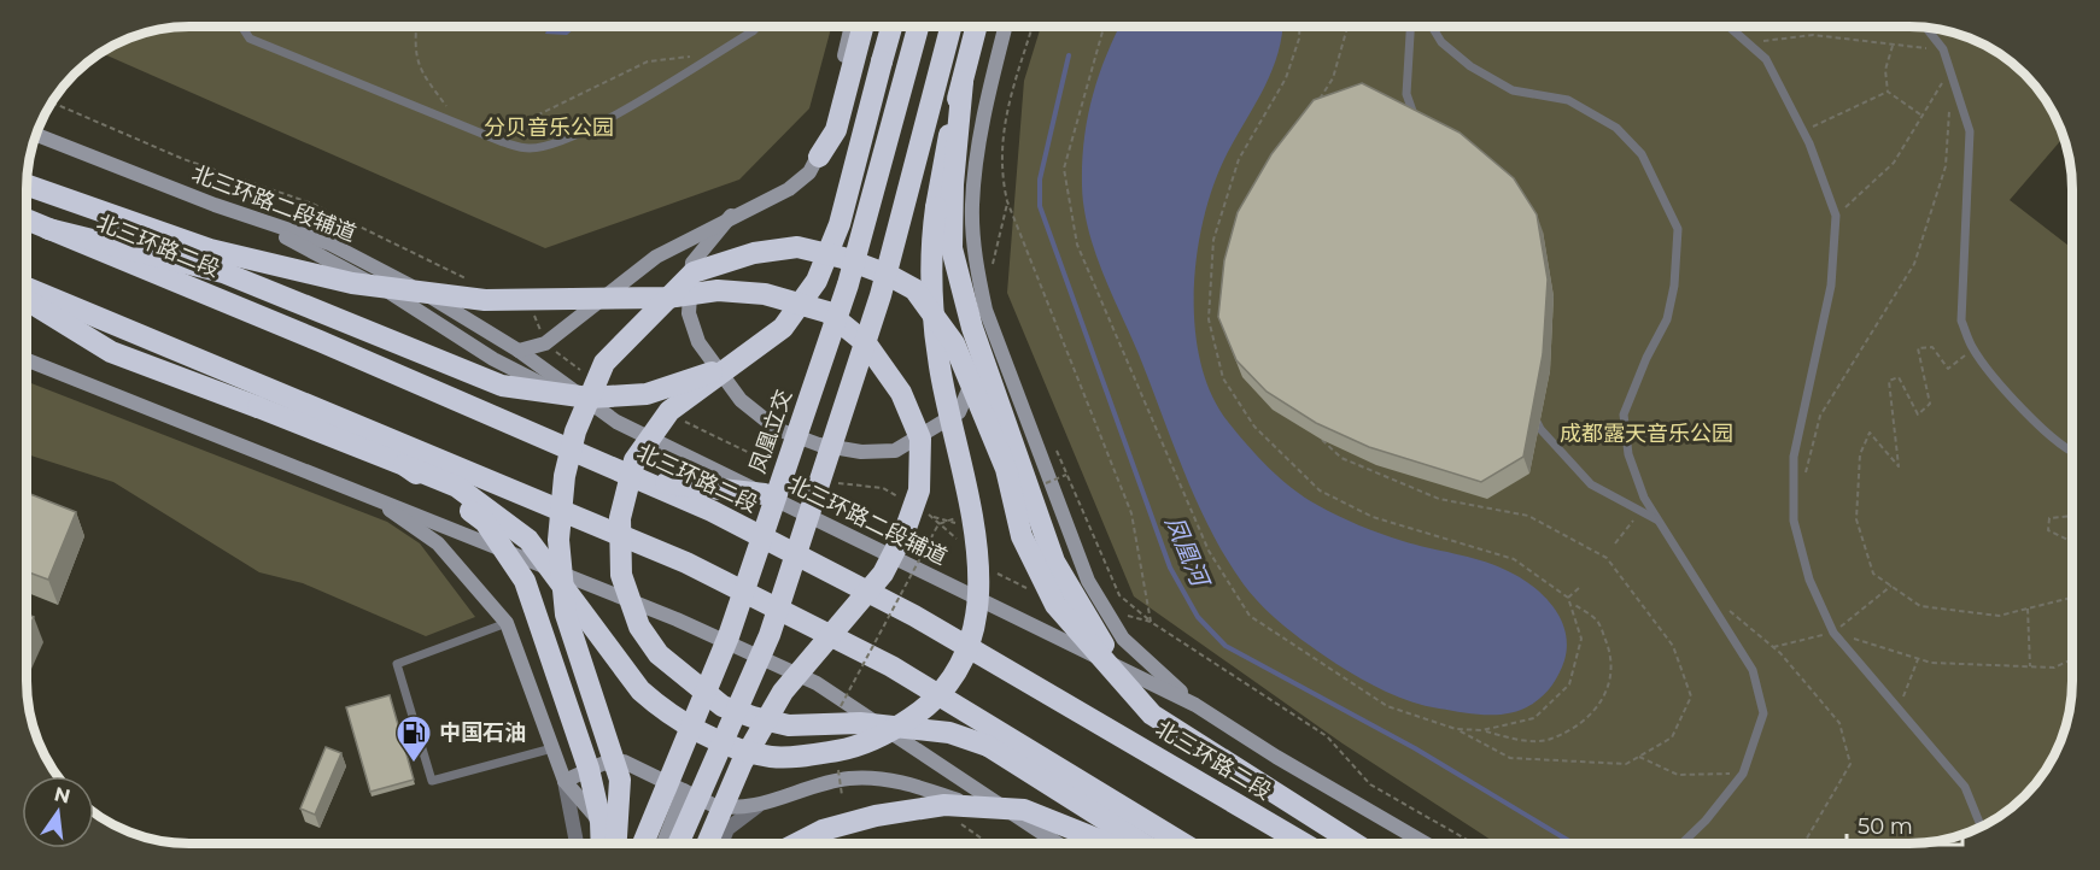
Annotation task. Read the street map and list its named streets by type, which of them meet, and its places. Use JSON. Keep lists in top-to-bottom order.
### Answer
{
  "streets": {
    "highway": ["北三环路二段", "凤凰立交"],
    "main road": ["北三环路二段辅道"]
  },
  "water": ["凤凰河"],
  "parks": ["分贝音乐公园", "成都露天音乐公园"],
  "places": {
    "fuel station": ["中国石油"]
  },
  "scale_bar": "50 m",
  "north": "top"
}
